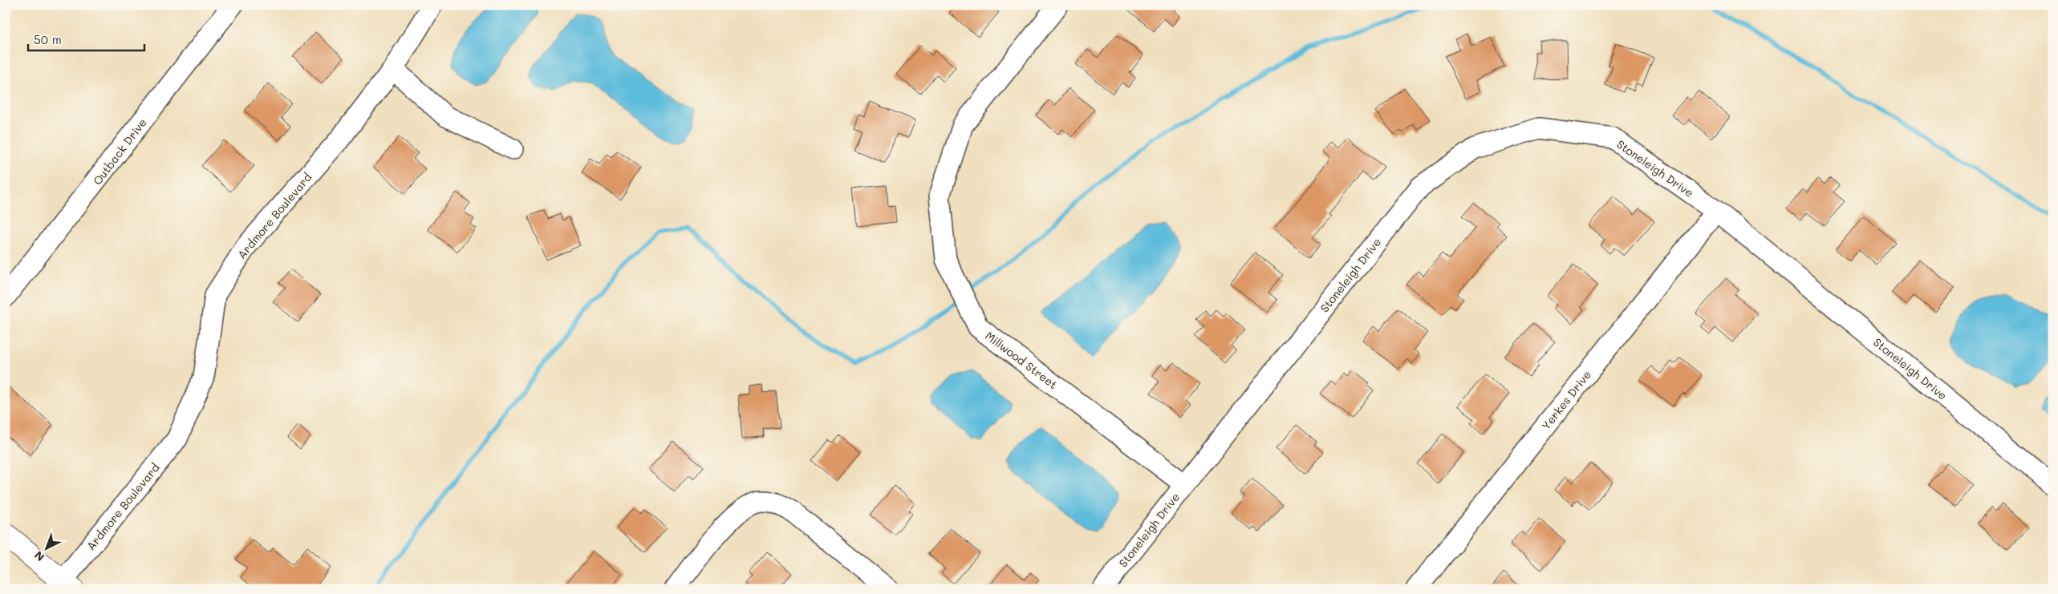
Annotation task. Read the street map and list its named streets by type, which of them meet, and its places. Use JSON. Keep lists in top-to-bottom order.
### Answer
{
  "streets": {
    "street": [
      "Outback Drive",
      "Stoneleigh Drive",
      "Ardmore Boulevard",
      "Millwood Street",
      "Yerkes Drive"
    ]
  },
  "crossings": [
    ["Stoneleigh Drive", "Millwood Street"],
    ["Stoneleigh Drive", "Yerkes Drive"]
  ],
  "scale_bar": "50 m",
  "north": "bottom left"
}
